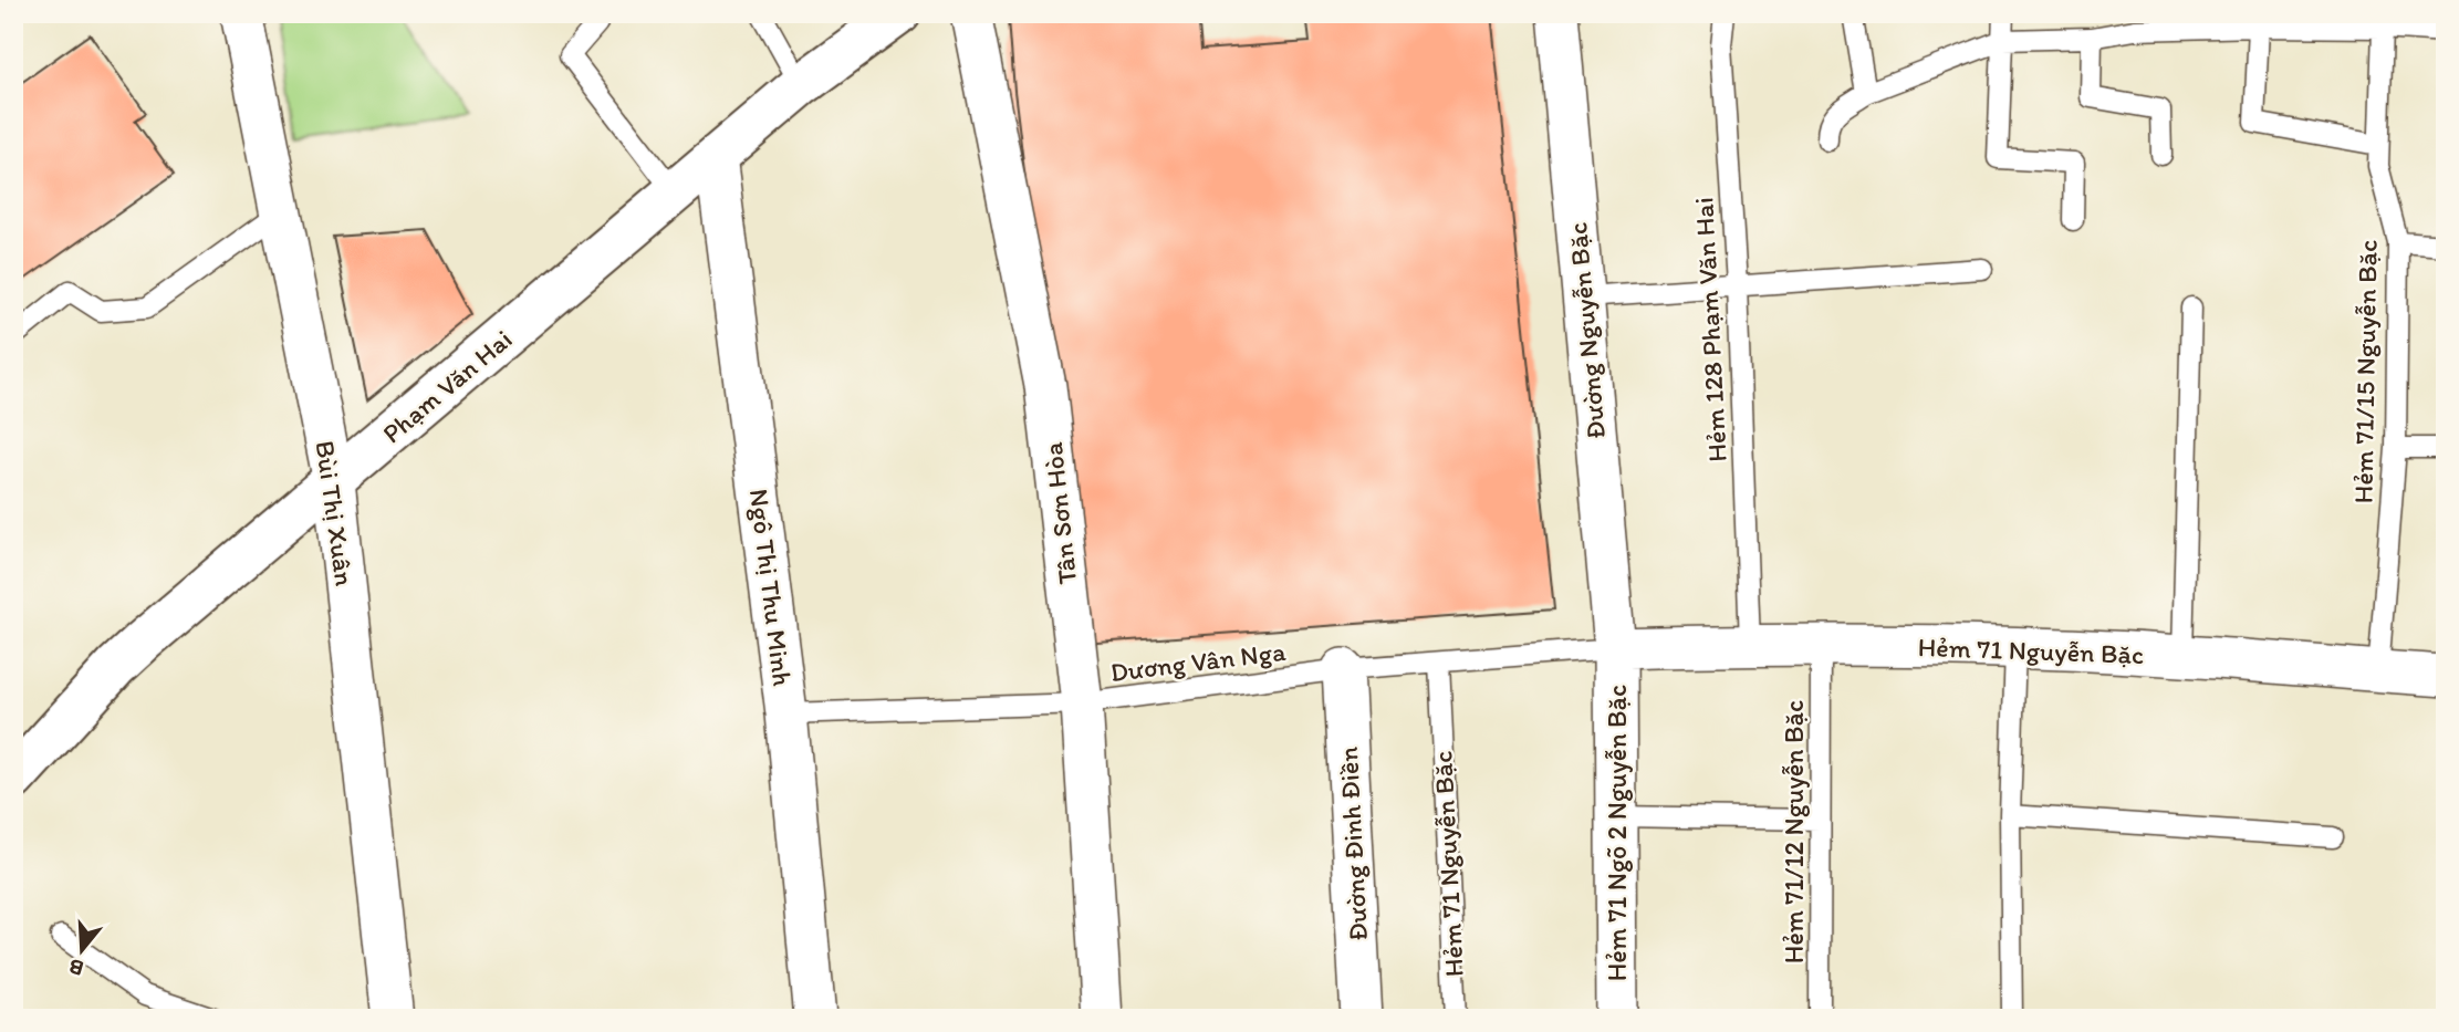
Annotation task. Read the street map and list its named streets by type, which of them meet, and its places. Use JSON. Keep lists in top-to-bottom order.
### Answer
{
  "streets": {
    "street": [
      "Đường Nguyễn Bặc",
      "Phạm Văn Hai",
      "Bùi Thị Xuân",
      "Tân Sơn Hòa",
      "Ngô Thị Thu Minh",
      "Hẻm 71 Nguyễn Bặc",
      "Hẻm 71 Ngõ 2 Nguyễn Bặc",
      "Đường Đinh Điền"
    ],
    "lane": [
      "Hẻm 128 Phạm Văn Hai",
      "Hẻm 71/15 Nguyễn Bặc",
      "Dương Vân Nga",
      "Hẻm 71/12 Nguyễn Bặc"
    ]
  },
  "crossings": [
    ["Hẻm 128 Phạm Văn Hai", "Hẻm 71 Nguyễn Bặc"],
    ["Đường Nguyễn Bặc", "Hẻm 71 Nguyễn Bặc"],
    ["Đường Nguyễn Bặc", "Dương Vân Nga"],
    ["Đường Nguyễn Bặc", "Hẻm 71 Ngõ 2 Nguyễn Bặc"],
    ["Hẻm 71/15 Nguyễn Bặc", "Hẻm 71 Nguyễn Bặc"],
    ["Phạm Văn Hai", "Bùi Thị Xuân"],
    ["Phạm Văn Hai", "Ngô Thị Thu Minh"],
    ["Tân Sơn Hòa", "Dương Vân Nga"],
    ["Ngô Thị Thu Minh", "Dương Vân Nga"],
    ["Hẻm 71 Nguyễn Bặc", "Dương Vân Nga"],
    ["Hẻm 71 Nguyễn Bặc", "Hẻm 71/12 Nguyễn Bặc"],
    ["Hẻm 71 Nguyễn Bặc", "Hẻm 71 Ngõ 2 Nguyễn Bặc"],
    ["Dương Vân Nga", "Hẻm 71 Ngõ 2 Nguyễn Bặc"],
    ["Dương Vân Nga", "Đường Đinh Điền"]
  ],
  "north": "bottom"
}
